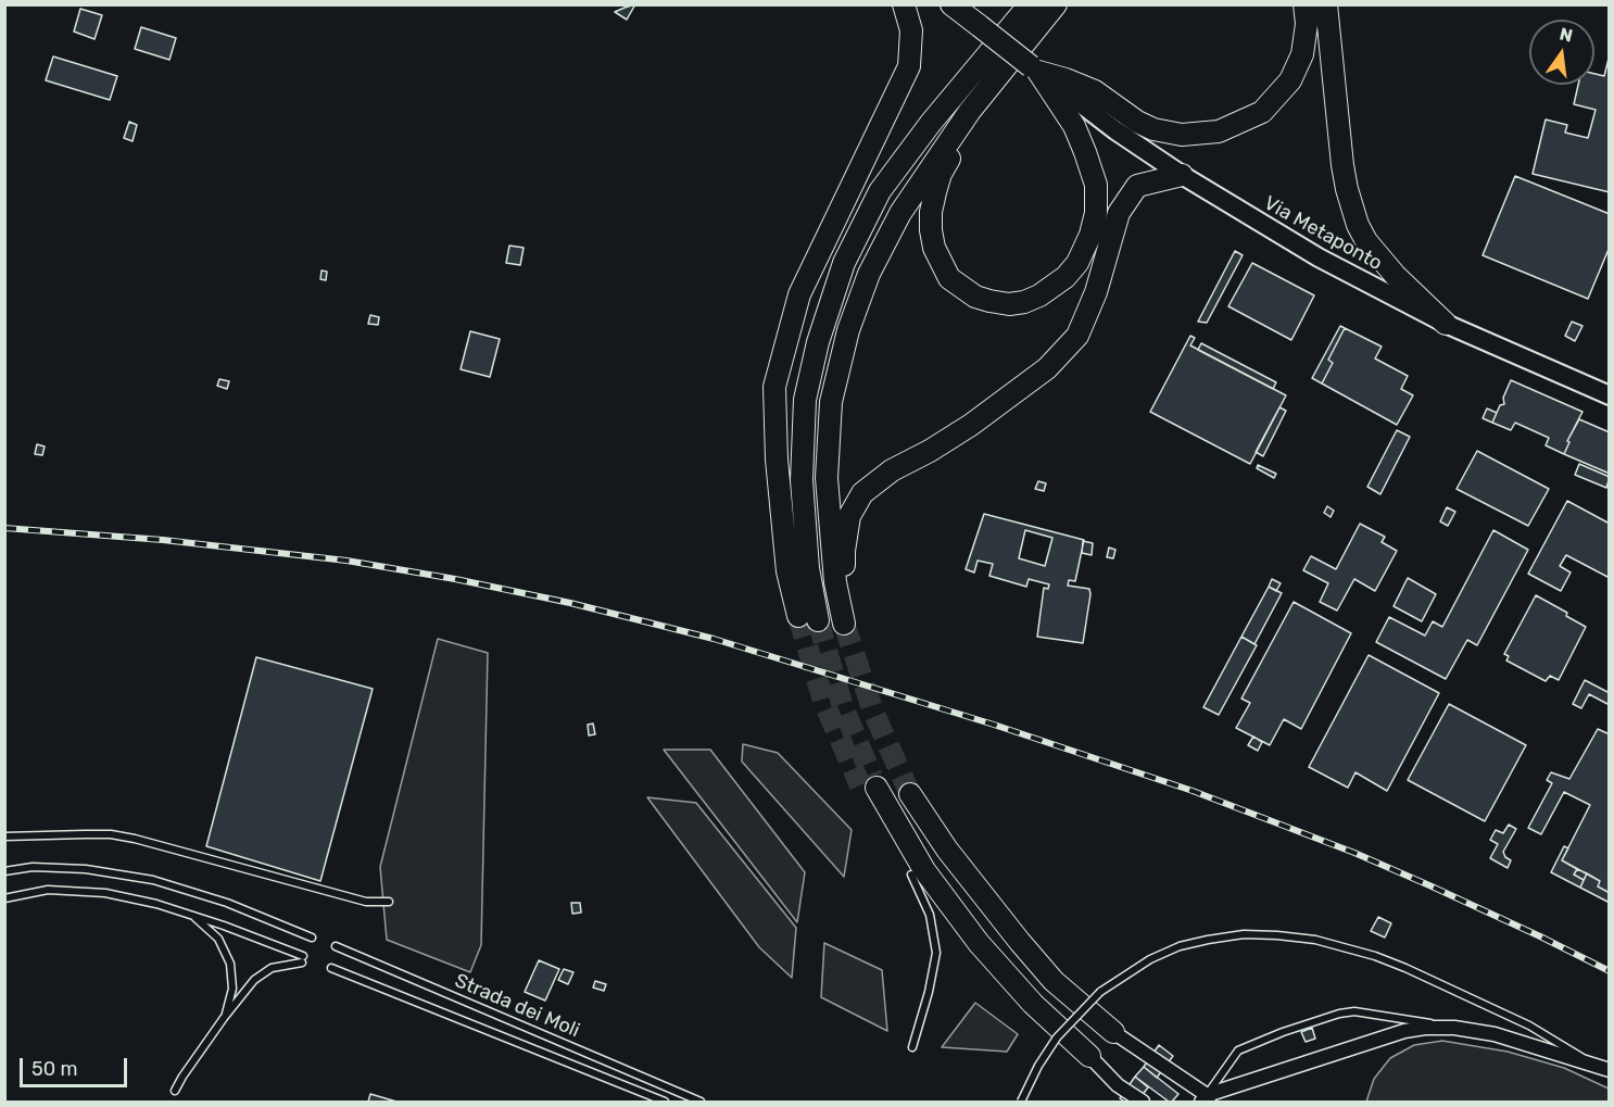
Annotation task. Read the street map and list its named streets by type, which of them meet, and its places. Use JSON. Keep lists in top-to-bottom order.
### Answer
{
  "streets": {
    "main road": ["Via Metaponto"],
    "lane": ["Strada dei Moli"]
  },
  "scale_bar": "50 m",
  "north": "top"
}
